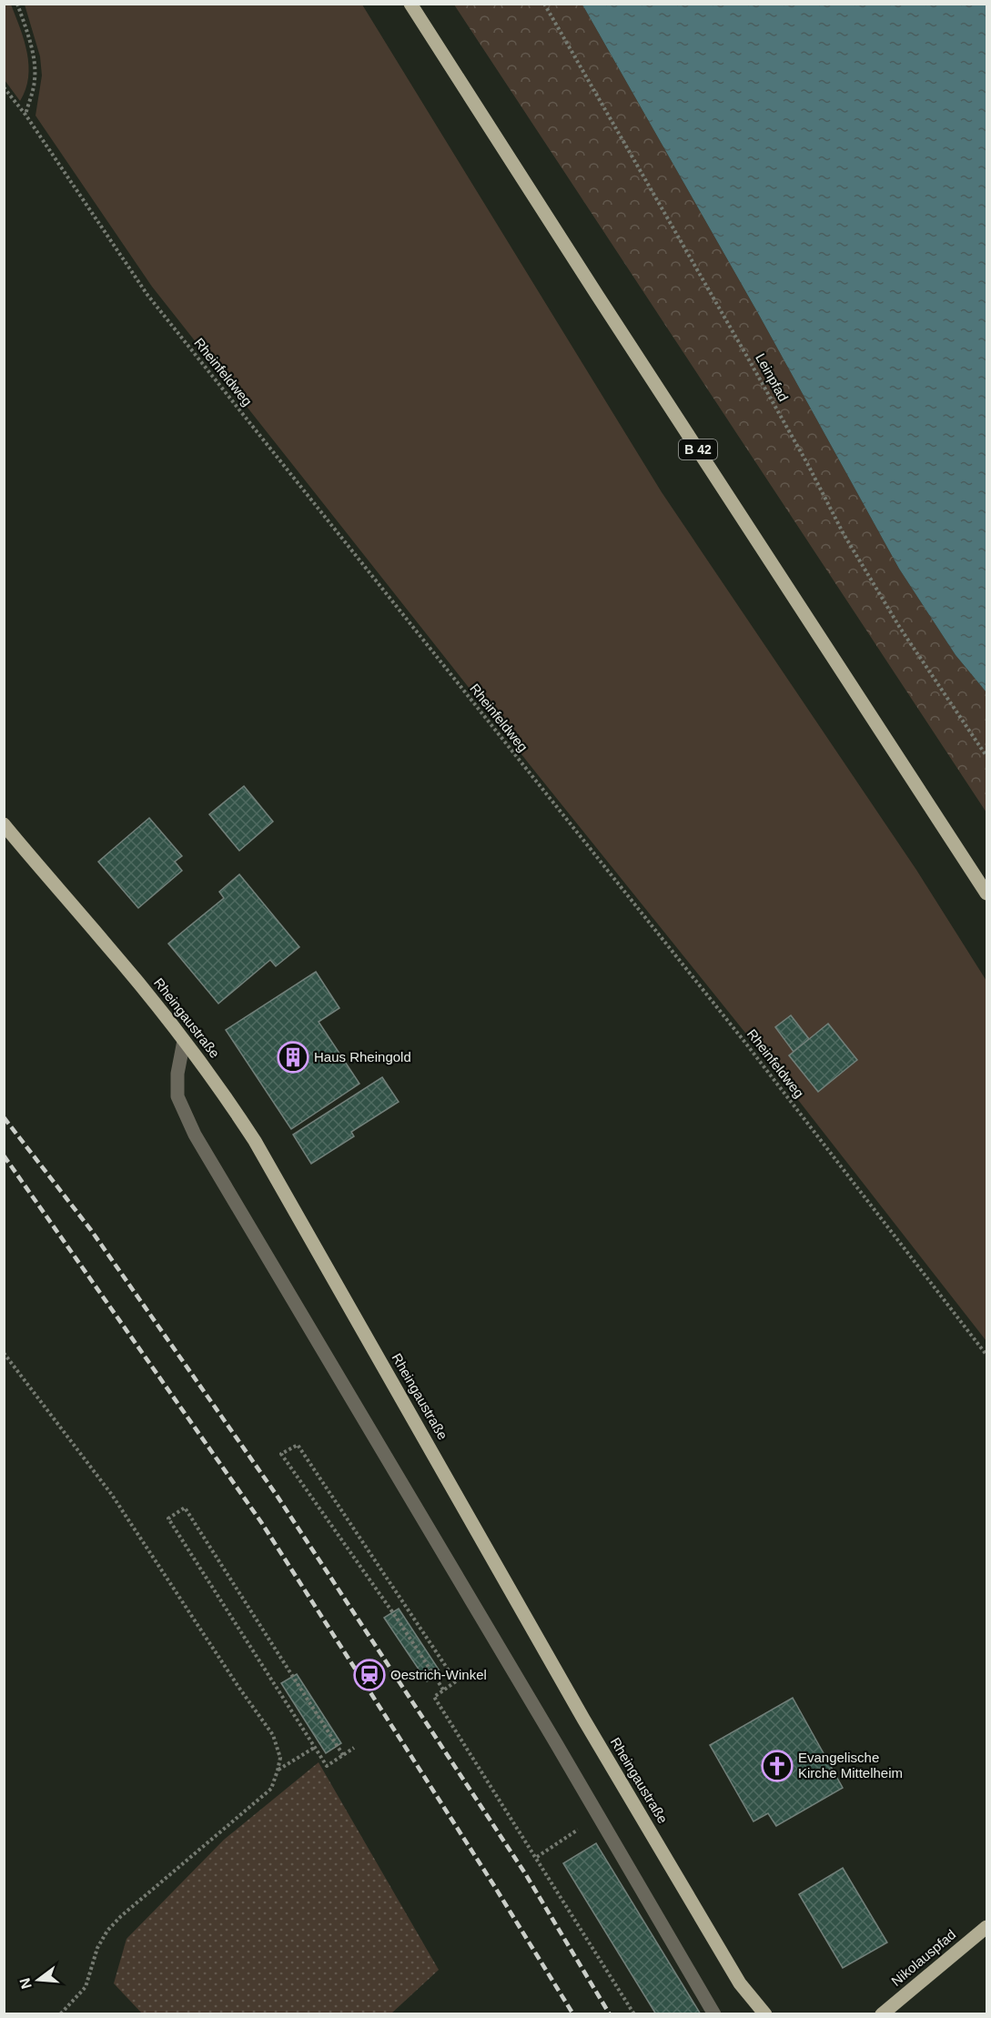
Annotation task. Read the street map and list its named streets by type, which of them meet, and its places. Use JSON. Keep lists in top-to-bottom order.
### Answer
{
  "streets": {
    "main road": ["B 42", "Rheingaustraße", "Nikolauspfad"],
    "path": ["Rheinfeldweg", "Leinpfad"]
  },
  "places": {
    "building": ["Haus Rheingold"],
    "station": ["Oestrich-Winkel"],
    "church": ["Evangelische Kirche Mittelheim"]
  },
  "north": "left"
}
